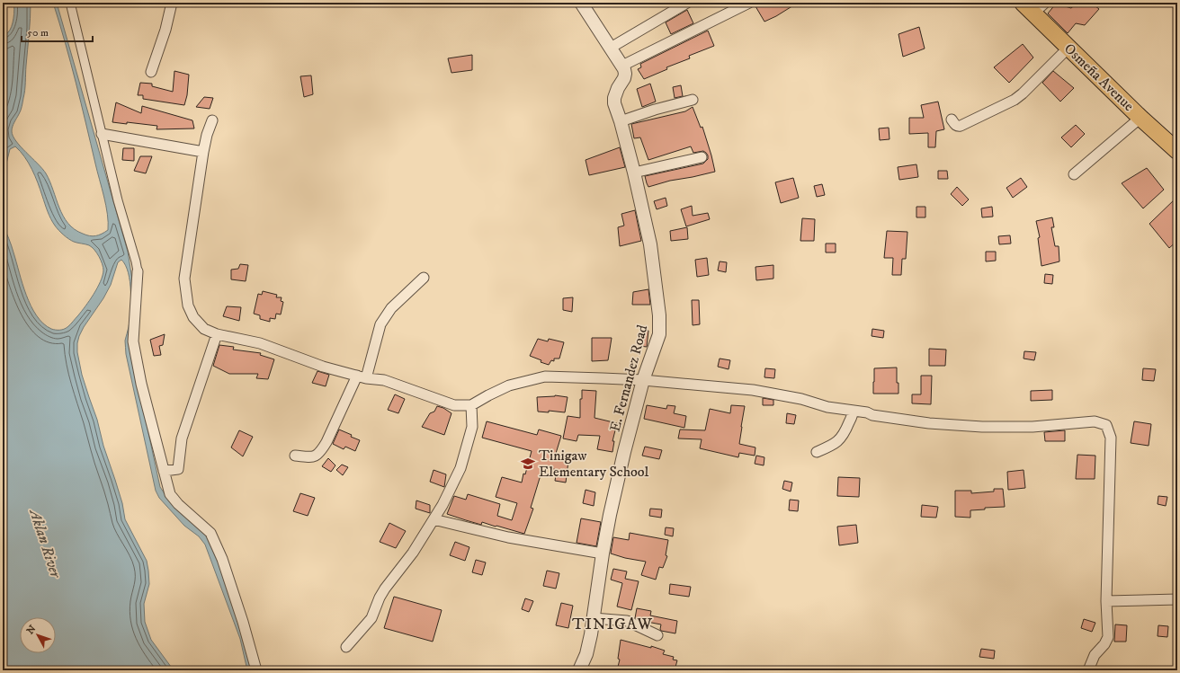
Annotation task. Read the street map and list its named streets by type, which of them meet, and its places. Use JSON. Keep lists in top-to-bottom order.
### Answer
{
  "streets": {
    "main road": ["Osmeña Avenue"],
    "street": ["E. Fernandez Road"]
  },
  "districts": ["TINIGAW"],
  "water": ["Aklan River"],
  "places": {
    "school or university": ["Tinigaw Elementary School"]
  },
  "scale_bar": "50 m",
  "north": "top left"
}
